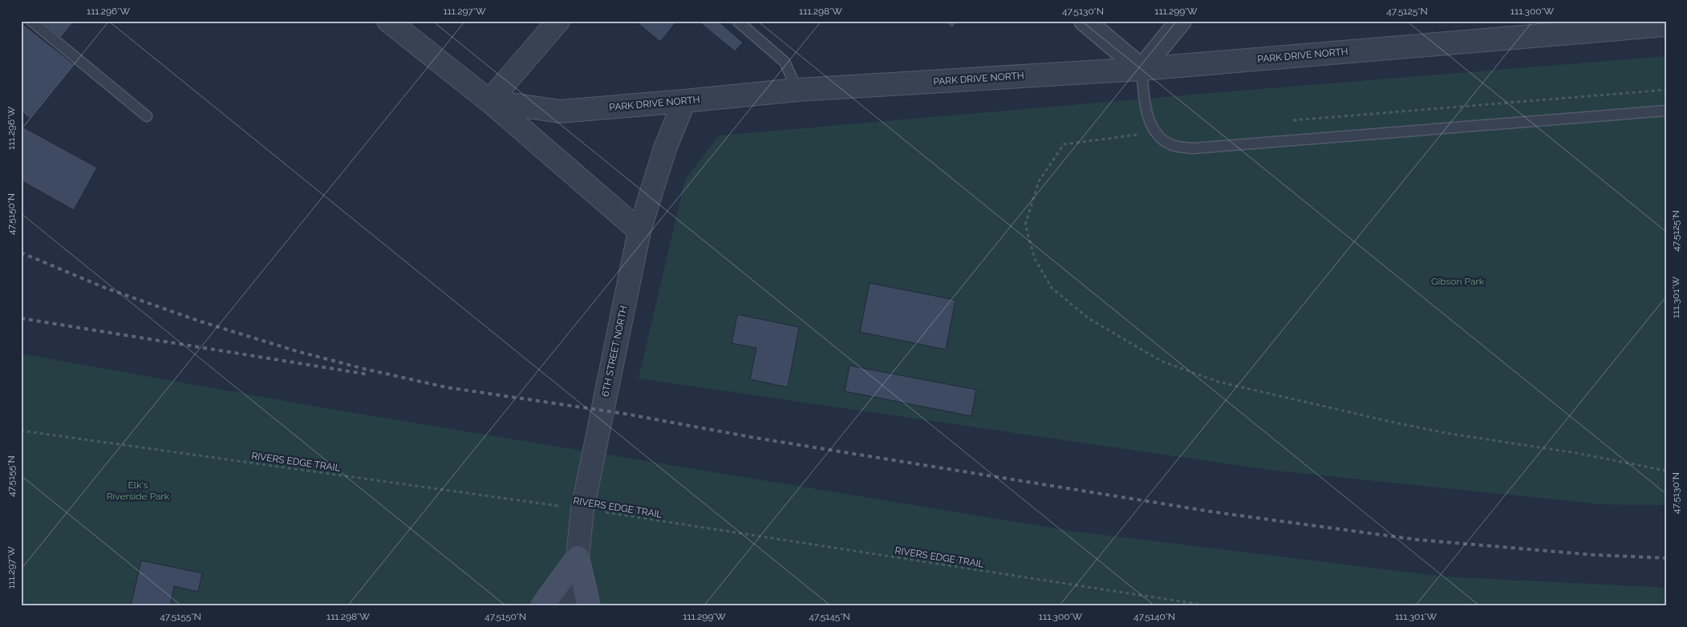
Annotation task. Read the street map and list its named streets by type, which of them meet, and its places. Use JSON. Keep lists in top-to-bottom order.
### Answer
{
  "streets": {
    "street": ["PARK DRIVE NORTH", "6TH STREET NORTH"],
    "path": ["RIVERS EDGE TRAIL"]
  },
  "crossings": [
    ["PARK DRIVE NORTH", "6TH STREET NORTH"],
    ["6TH STREET NORTH", "RIVERS EDGE TRAIL"]
  ],
  "parks": ["Gibson Park", "Elk's Riverside Park"],
  "coordinates": [
    "111.296°W",
    "111.297°W",
    "111.298°W",
    "47.5130°N",
    "111.299°W",
    "47.5125°N",
    "111.300°W",
    "47.5150°N",
    "111.301°W",
    "47.5155°N",
    "47.5145°N",
    "47.5140°N"
  ]
}
